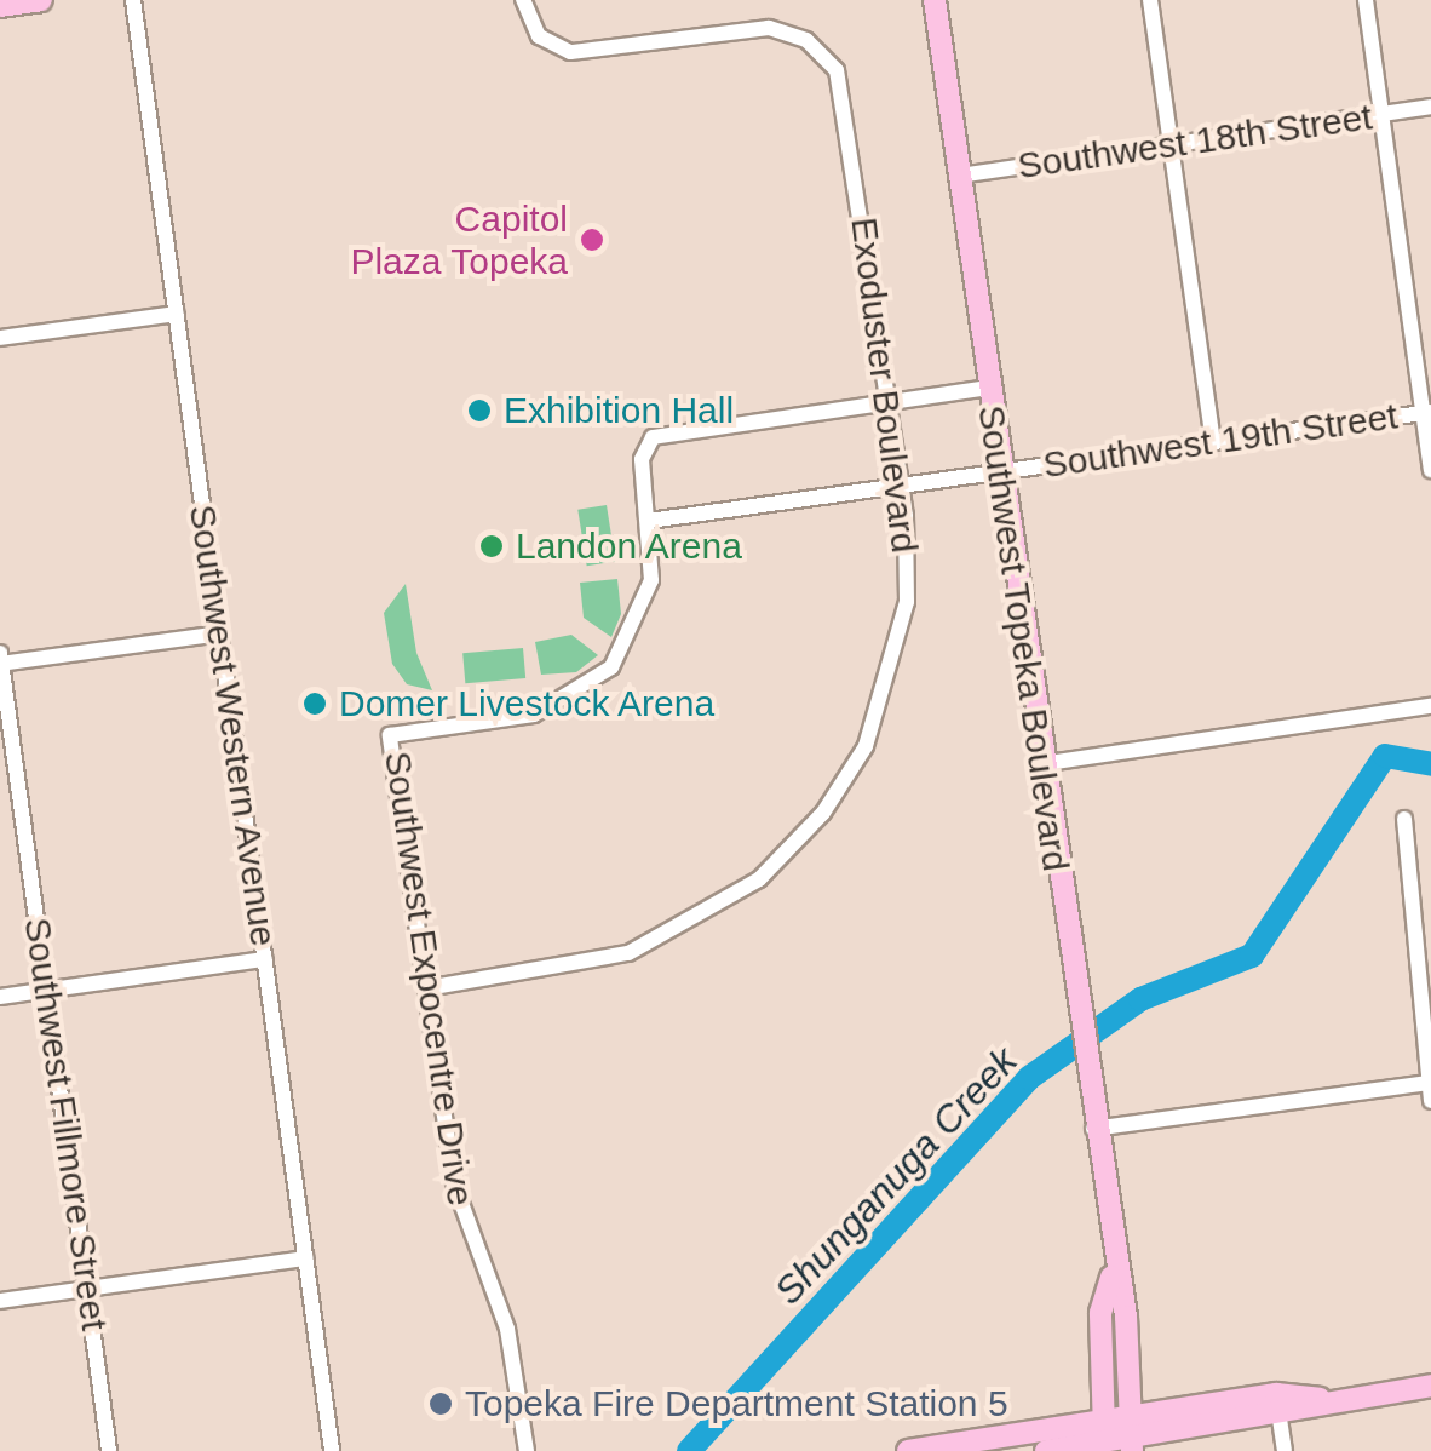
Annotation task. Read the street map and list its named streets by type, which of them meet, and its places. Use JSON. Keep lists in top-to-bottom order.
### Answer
{
  "streets": {
    "main road": ["Southwest Topeka Boulevard"],
    "street": [
      "Southwest 18th Street",
      "Exoduster Boulevard",
      "Southwest 19th Street",
      "Southwest Western Avenue",
      "Southwest Expocentre Drive",
      "Southwest Fillmore Street"
    ]
  },
  "crossings": [
    ["Southwest 18th Street", "Southwest Topeka Boulevard"],
    ["Exoduster Boulevard", "Southwest 19th Street"],
    ["Exoduster Boulevard", "Southwest Expocentre Drive"],
    ["Southwest 19th Street", "Southwest Topeka Boulevard"],
    ["Southwest 19th Street", "Southwest Expocentre Drive"],
    ["Southwest Topeka Boulevard", "Southwest Expocentre Drive"]
  ],
  "water": ["Shunganuga Creek"],
  "places": [
    "Capitol Plaza Topeka",
    "Exhibition Hall",
    "Landon Arena",
    "Domer Livestock Arena",
    "Topeka Fire Department Station 5"
  ]
}
